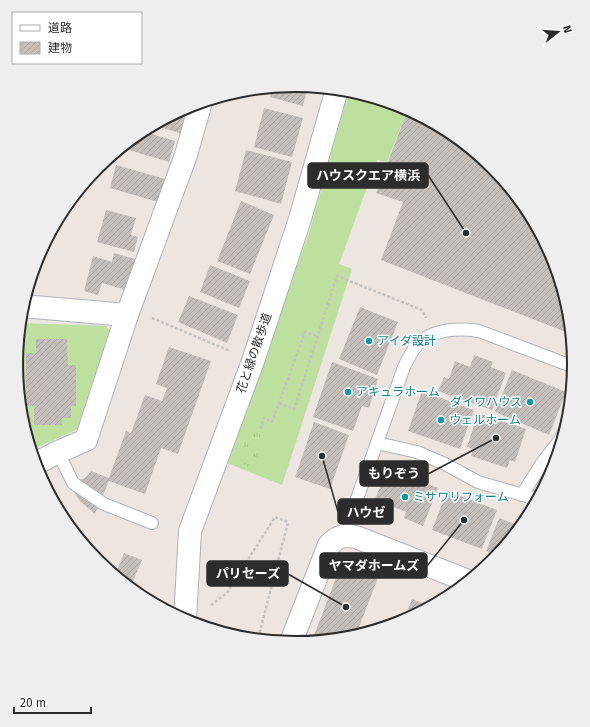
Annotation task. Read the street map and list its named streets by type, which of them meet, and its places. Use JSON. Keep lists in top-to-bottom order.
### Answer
{
  "streets": {
    "street": ["花と緑の散歩道"]
  },
  "places": [
    "ハウスクエア横浜",
    "アイダ設計",
    "アキュラホーム",
    "ダイワハウス",
    "ウェルホーム",
    "もりぞう",
    "ハウゼ",
    "ミサワリフォーム",
    "ヤマダホームズ",
    "パリセーズ"
  ],
  "legend": ["道路", "建物"],
  "scale_bar": "20 m",
  "north": "right"
}
